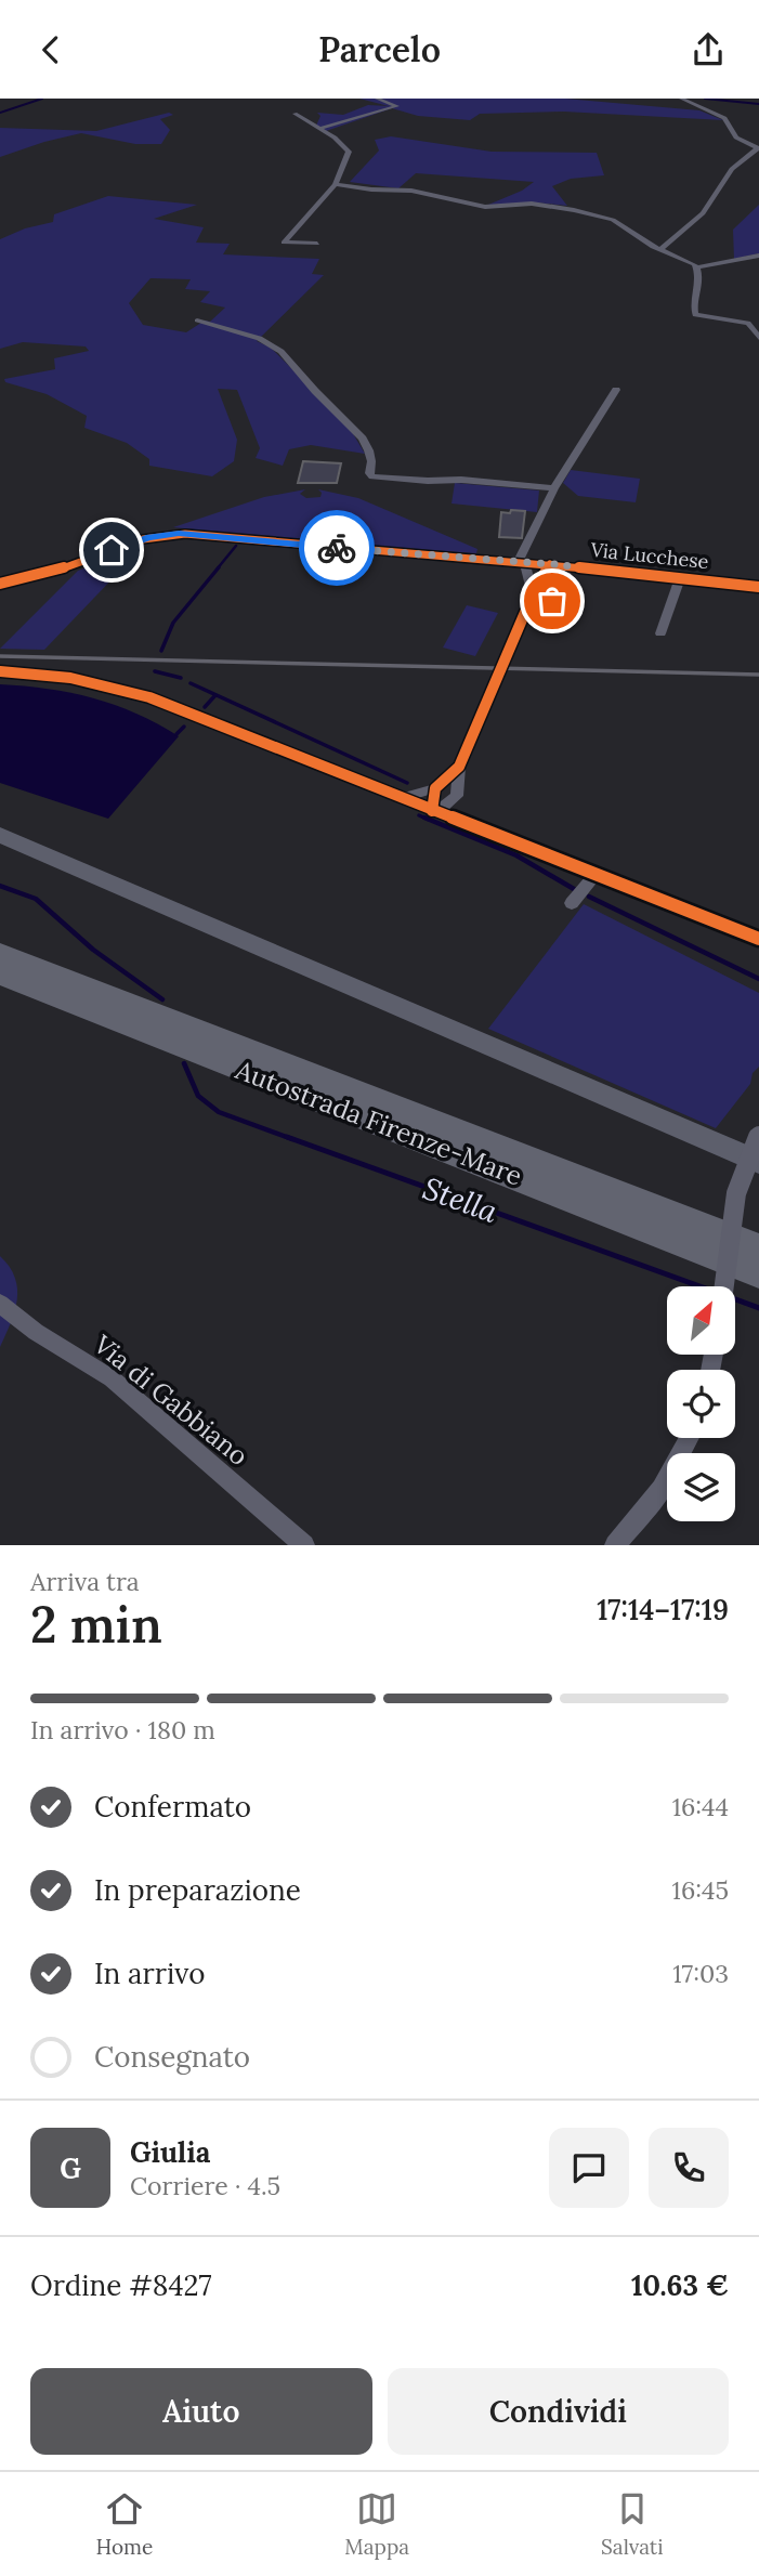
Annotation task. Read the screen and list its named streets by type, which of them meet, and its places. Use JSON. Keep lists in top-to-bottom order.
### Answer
{
  "streets": {
    "highway": ["Autostrada Firenze-Mare"],
    "street": ["Via Lucchese", "Via di Gabbiano"]
  },
  "water": ["Stella"],
  "north": "top right",
  "page": {
    "header": "Parcelo",
    "heading": ["2 min", "Arriva tra", "17:14–17:19"],
    "panel": [
      "Giulia",
      "Corriere · 4.5",
      "Ordine #8427",
      "10.63 €"
    ],
    "bar": "In arrivo · 180 m",
    "list": [
      ["Confermato", "16:44"],
      ["In preparazione", "16:45"],
      ["In arrivo", "17:03"],
      "Consegnato"
    ],
    "round": "G",
    "buttons": ["Aiuto", "Condividi"],
    "tabs": ["Home", "Mappa", "Salvati"]
  }
}
